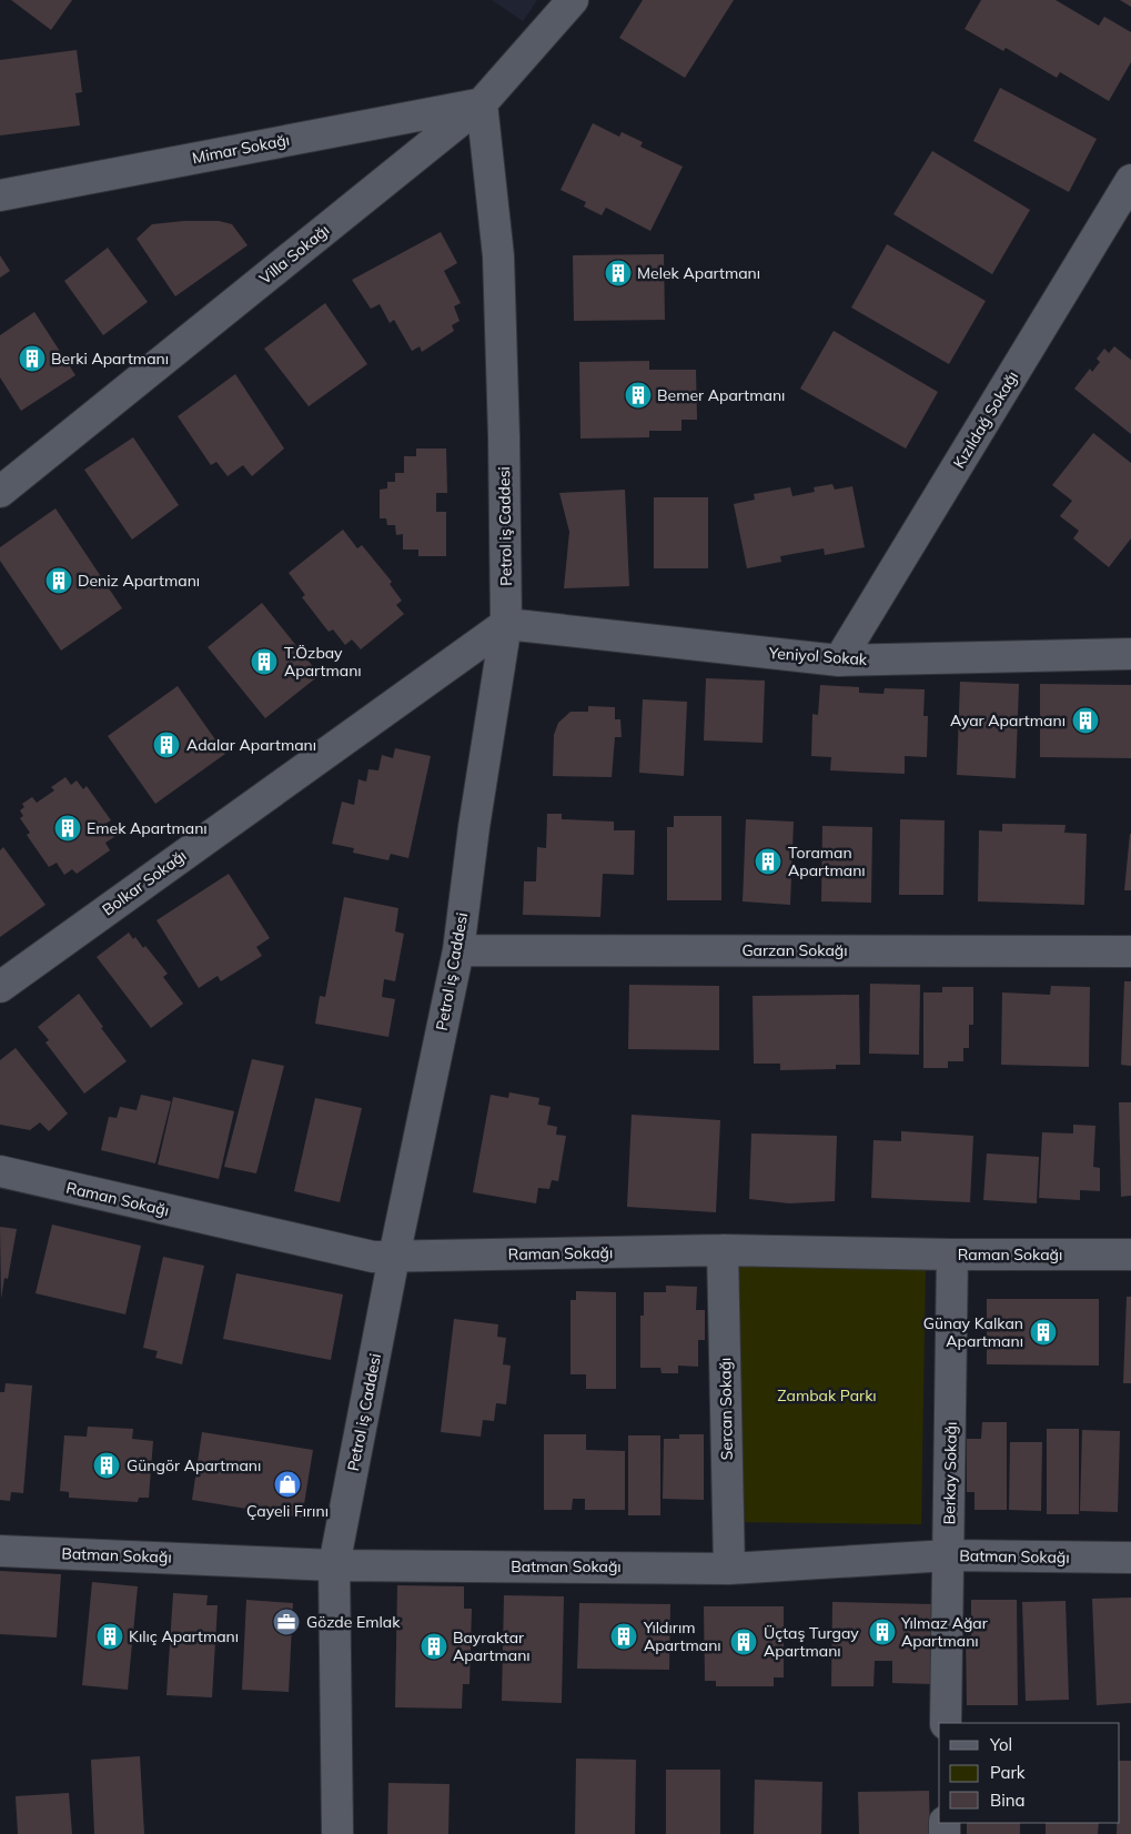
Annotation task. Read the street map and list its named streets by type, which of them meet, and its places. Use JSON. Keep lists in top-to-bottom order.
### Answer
{
  "streets": {
    "street": [
      "Mimar Sokağı",
      "Villa Sokağı",
      "Kızıldağ Sokağı",
      "Petrol iş Caddesi",
      "Yeniyol Sokak",
      "Bolkar Sokağı",
      "Garzan Sokağı",
      "Raman Sokağı",
      "Sercan Sokağı",
      "Berkay Sokağı",
      "Batman Sokağı"
    ]
  },
  "crossings": [
    ["Mimar Sokağı", "Villa Sokağı"],
    ["Mimar Sokağı", "Petrol iş Caddesi"],
    ["Villa Sokağı", "Petrol iş Caddesi"],
    ["Kızıldağ Sokağı", "Yeniyol Sokak"],
    ["Petrol iş Caddesi", "Yeniyol Sokak"],
    ["Petrol iş Caddesi", "Bolkar Sokağı"],
    ["Petrol iş Caddesi", "Garzan Sokağı"],
    ["Petrol iş Caddesi", "Raman Sokağı"],
    ["Petrol iş Caddesi", "Batman Sokağı"],
    ["Yeniyol Sokak", "Bolkar Sokağı"],
    ["Raman Sokağı", "Sercan Sokağı"],
    ["Raman Sokağı", "Berkay Sokağı"],
    ["Sercan Sokağı", "Batman Sokağı"],
    ["Berkay Sokağı", "Batman Sokağı"]
  ],
  "parks": ["Zambak Parkı"],
  "places": {
    "building": [
      "Melek Apartmanı",
      "Berki Apartmanı",
      "Bemer Apartmanı",
      "Deniz Apartmanı",
      "T.Özbay Apartmanı",
      "Ayar Apartmanı",
      "Adalar Apartmanı",
      "Emek Apartmanı",
      "Toraman Apartmanı",
      "Günay Kalkan Apartmanı",
      "Güngör Apartmanı",
      "Yılmaz Ağar Apartmanı",
      "Kılıç Apartmanı",
      "Yıldırım Apartmanı",
      "Üçtaş Turgay Apartmanı",
      "Bayraktar Apartmanı"
    ],
    "shop": ["Çayeli Fırını"],
    "office": ["Gözde Emlak"]
  },
  "legend": ["Yol", "Park", "Bina"]
}
